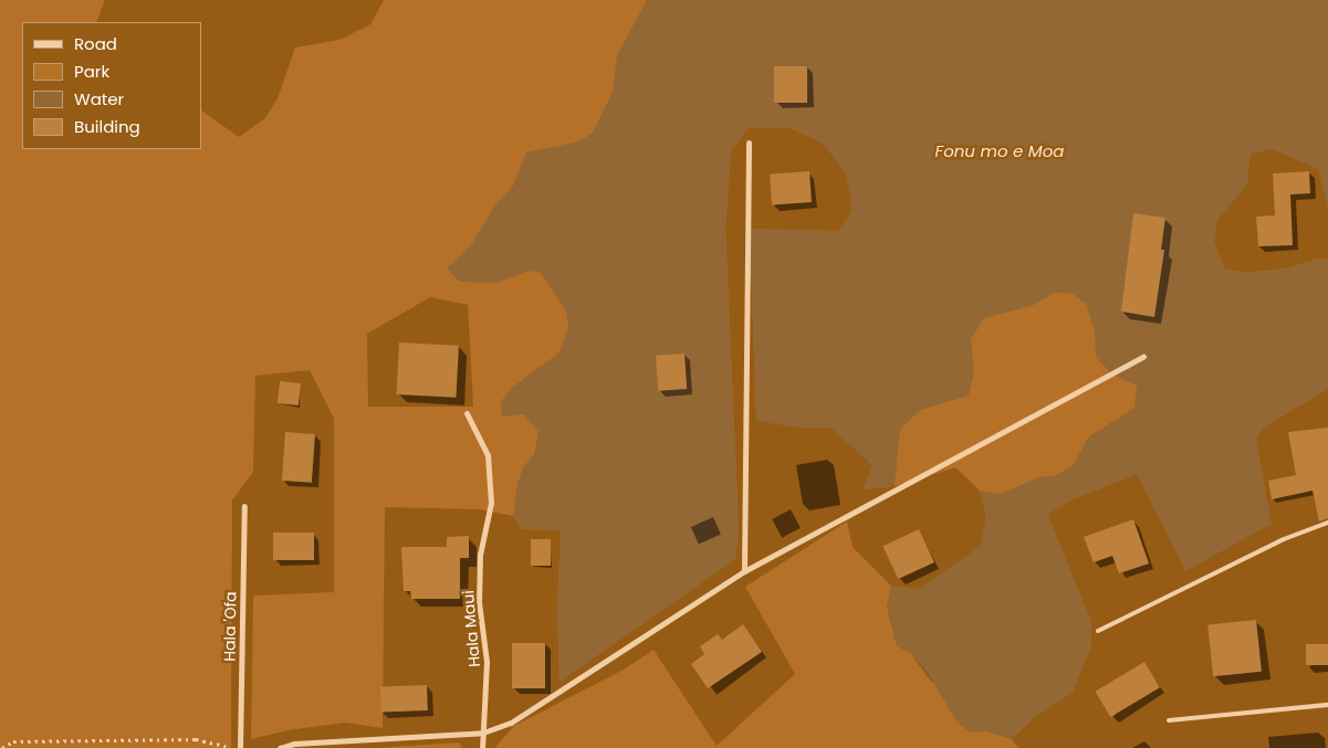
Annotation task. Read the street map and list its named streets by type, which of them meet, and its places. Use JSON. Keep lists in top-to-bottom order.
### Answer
{
  "streets": {
    "street": ["Hala 'Ofa", "Hala Maui"]
  },
  "water": ["Fonu mo e Moa"],
  "legend": [
    "Road",
    "Park",
    "Water",
    "Building"
  ]
}
